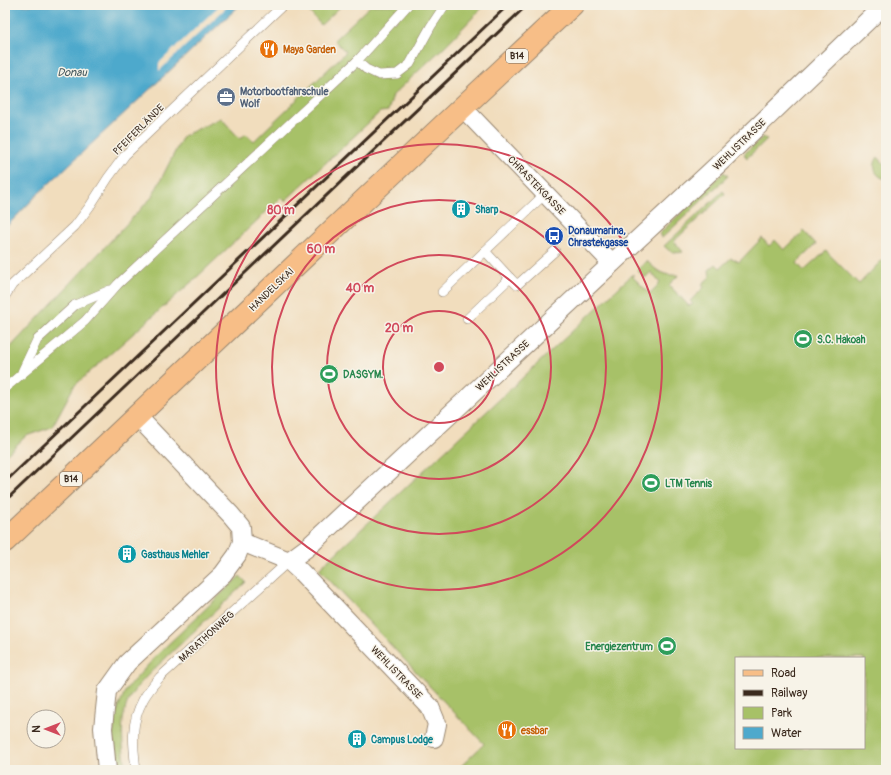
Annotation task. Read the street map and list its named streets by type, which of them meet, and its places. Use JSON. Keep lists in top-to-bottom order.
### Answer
{
  "streets": {
    "main road": ["B14", "HANDELSKAI"],
    "street": ["WEHLISTRASSE", "CHRASTEKGASSE"],
    "lane": ["PFEIFERLÄNDE", "MARATHONWEG"]
  },
  "crossings": [
    ["WEHLISTRASSE", "CHRASTEKGASSE"],
    ["WEHLISTRASSE", "MARATHONWEG"],
    ["CHRASTEKGASSE", "HANDELSKAI"]
  ],
  "water": ["Donau"],
  "places": {
    "restaurant": ["Maya Garden", "essbar"],
    "office": ["Motorbootfahrschule Wolf"],
    "building": ["Sharp", "Gasthaus Mehler", "Campus Lodge"],
    "bus stop": ["Donaumarina, Chrastekgasse"],
    "sports": [
      "S.C. Hakoah",
      "DASGYM.",
      "LTM Tennis",
      "Energiezentrum"
    ]
  },
  "legend": [
    "Road",
    "Railway",
    "Park",
    "Water"
  ],
  "north": "left",
  "rings": [
    "80 m",
    "60 m",
    "40 m",
    "20 m"
  ]
}
